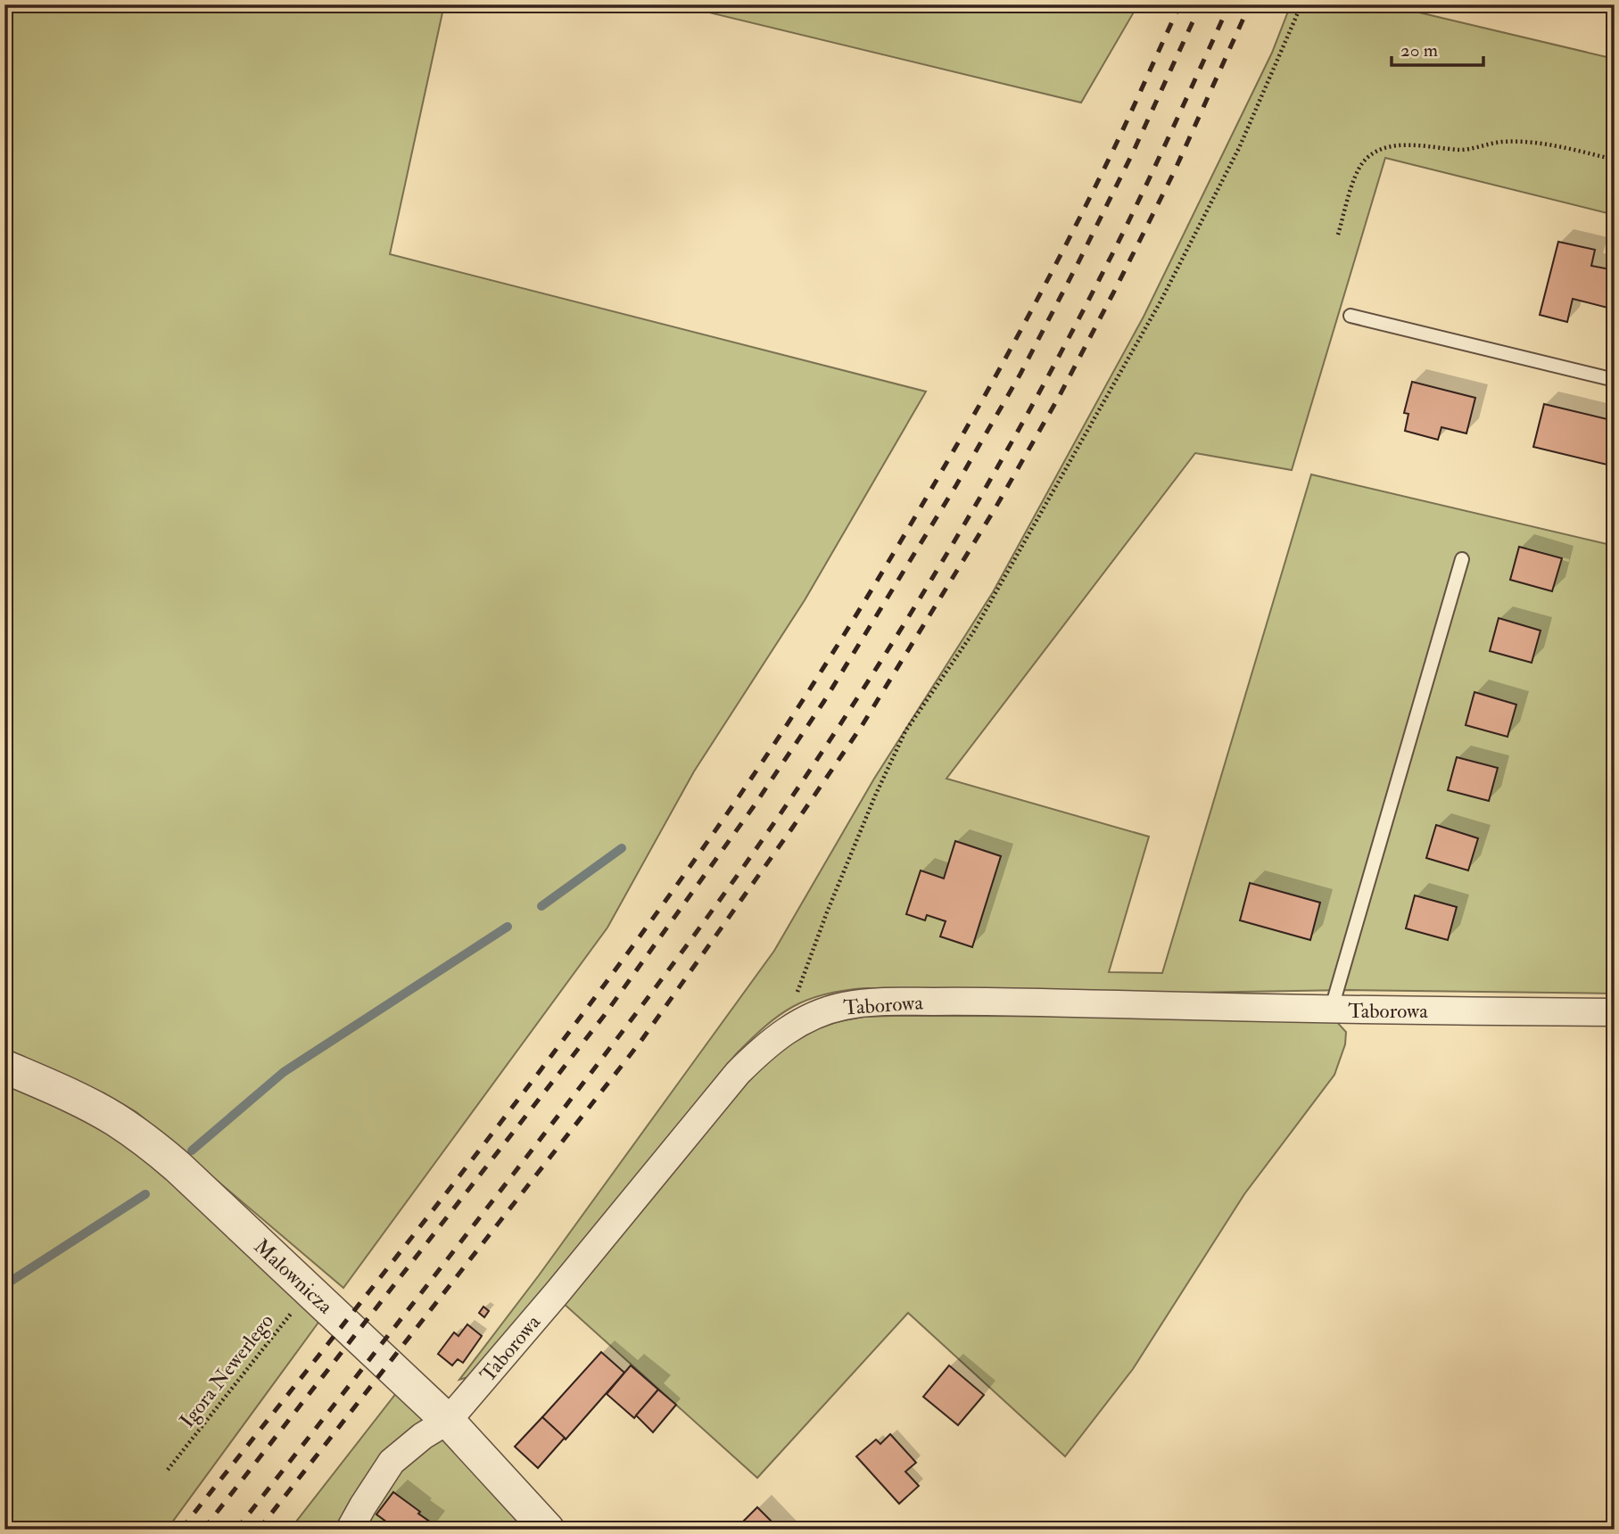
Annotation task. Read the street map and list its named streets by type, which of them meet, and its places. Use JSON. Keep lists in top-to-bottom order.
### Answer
{
  "streets": {
    "street": ["Taborowa", "Malownicza"],
    "path": ["Igora Newerlego"]
  },
  "crossings": [
    ["Taborowa", "Malownicza"],
    ["Malownicza", "Igora Newerlego"]
  ],
  "scale_bar": "20 m"
}
